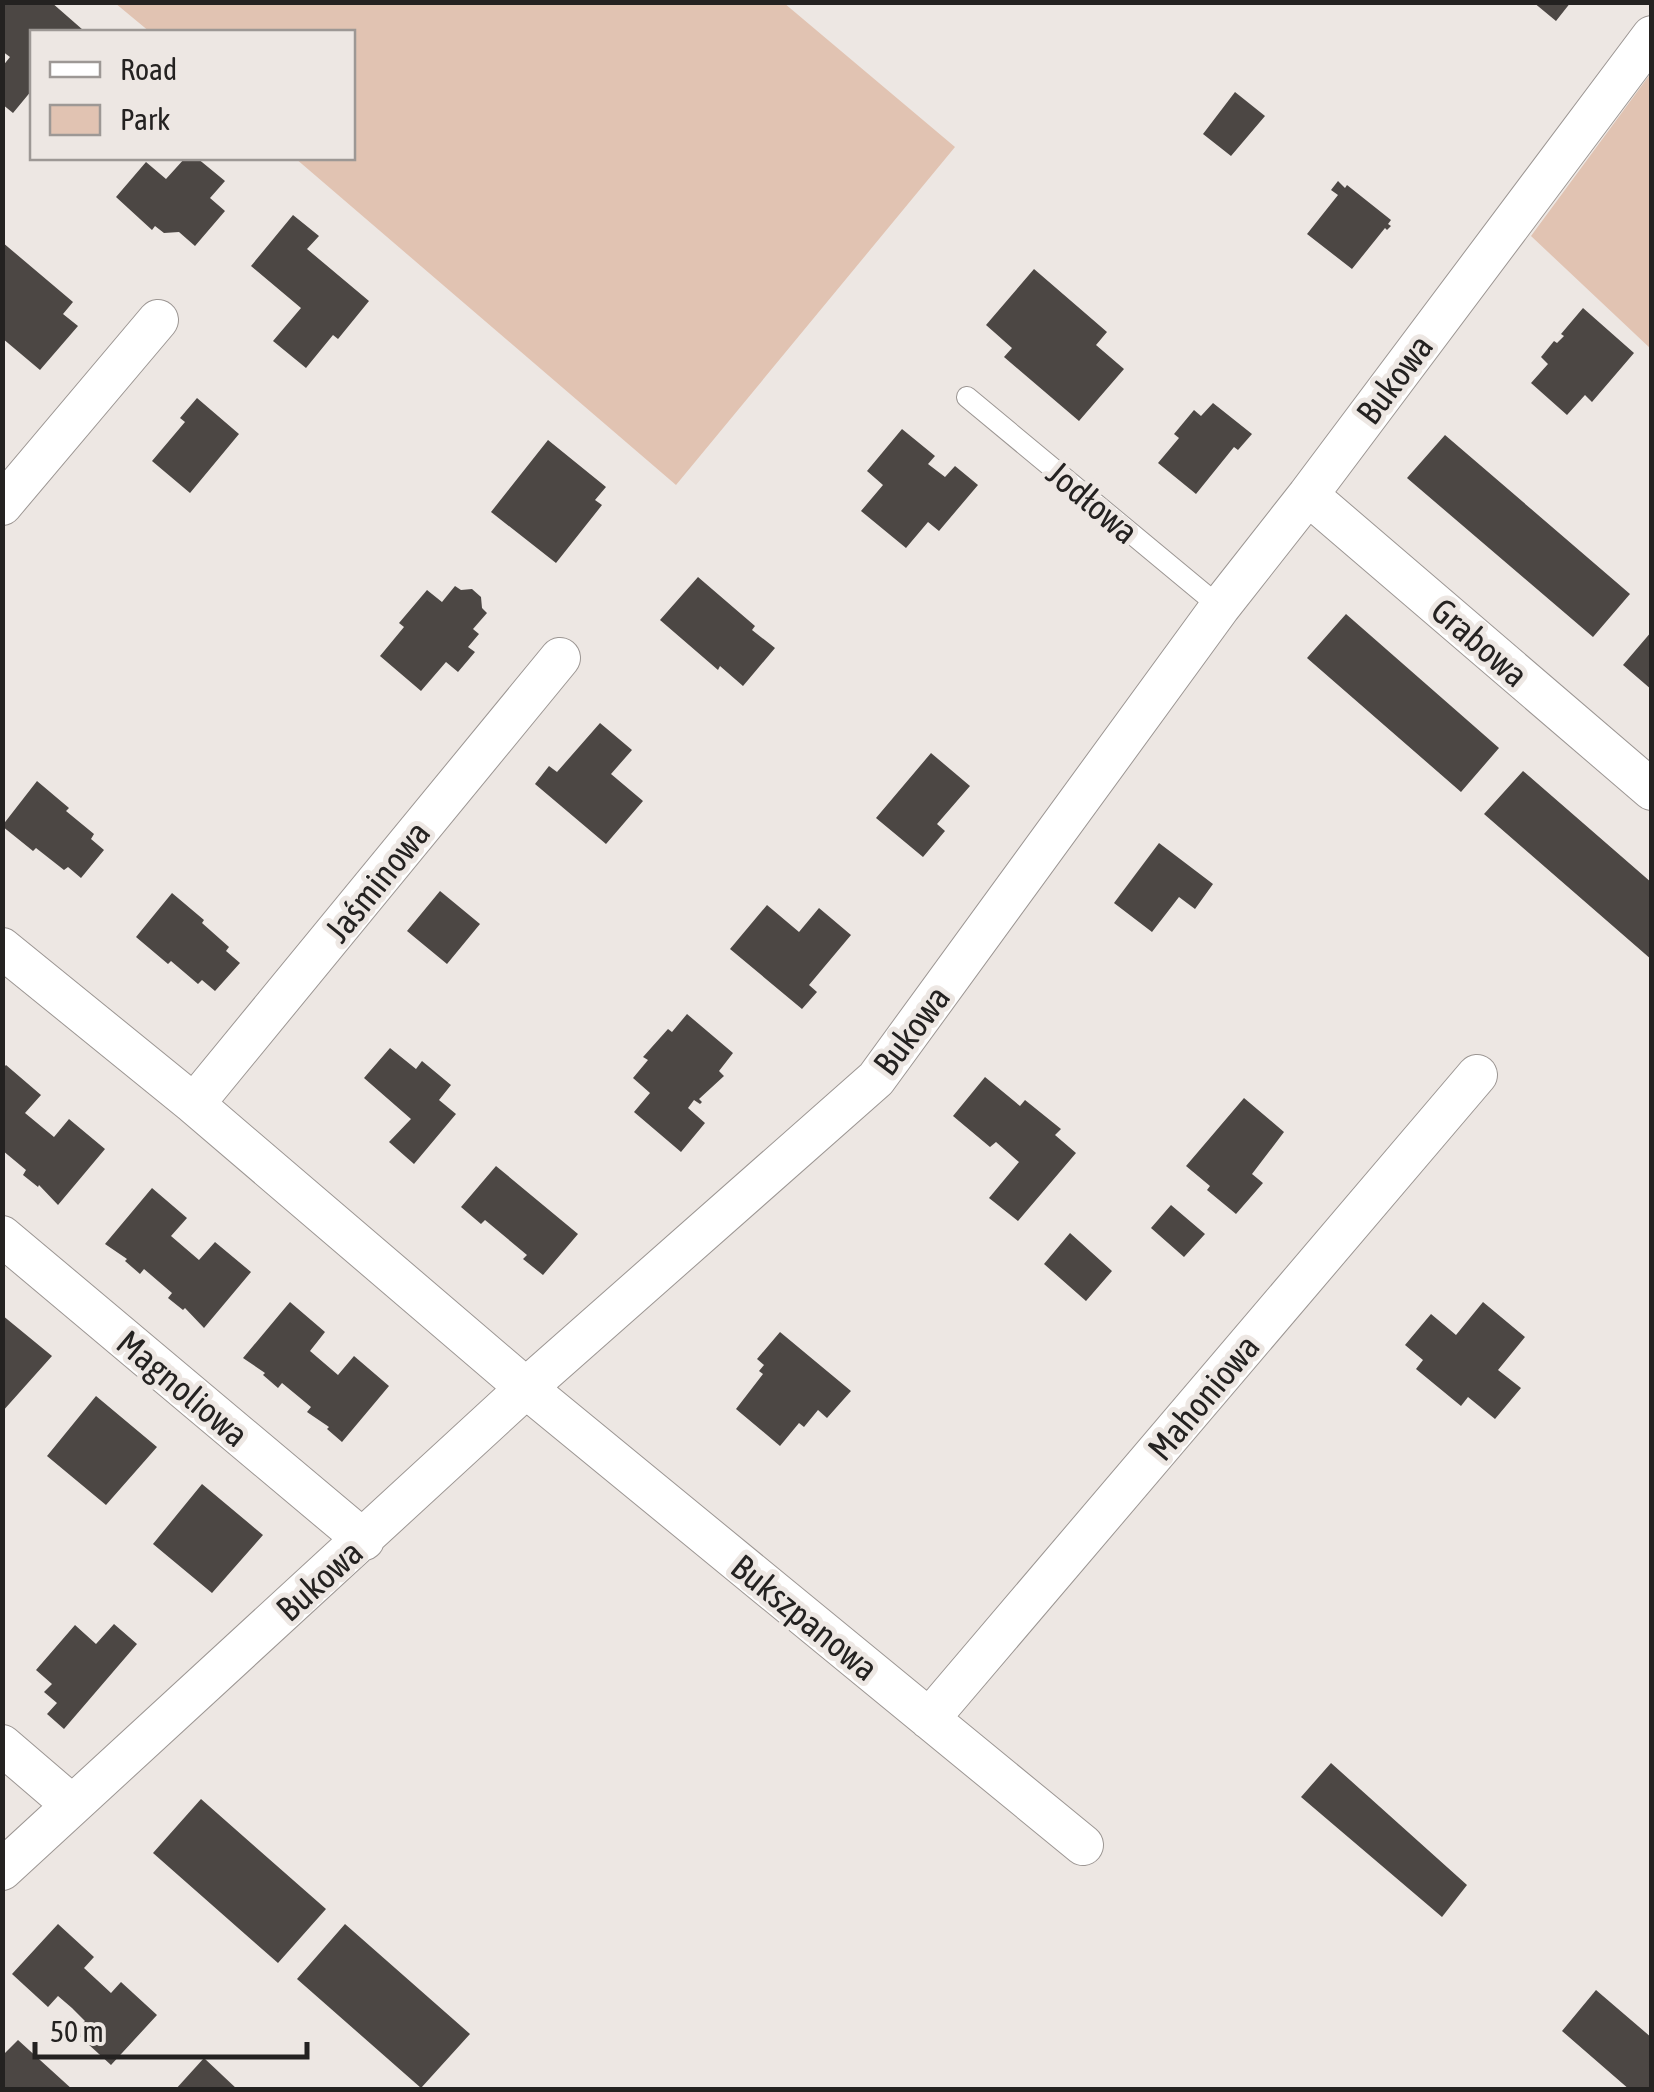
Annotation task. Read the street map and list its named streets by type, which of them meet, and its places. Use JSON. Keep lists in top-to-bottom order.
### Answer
{
  "streets": {
    "street": [
      "Bukowa",
      "Grabowa",
      "Jaśminowa",
      "Magnoliowa",
      "Mahoniowa",
      "Bukszpanowa"
    ],
    "lane": ["Jodłowa"]
  },
  "crossings": [
    ["Bukowa", "Jodłowa"],
    ["Bukowa", "Grabowa"],
    ["Bukowa", "Magnoliowa"],
    ["Bukowa", "Bukszpanowa"],
    ["Mahoniowa", "Bukszpanowa"]
  ],
  "legend": ["Road", "Park"],
  "scale_bar": "50 m"
}
